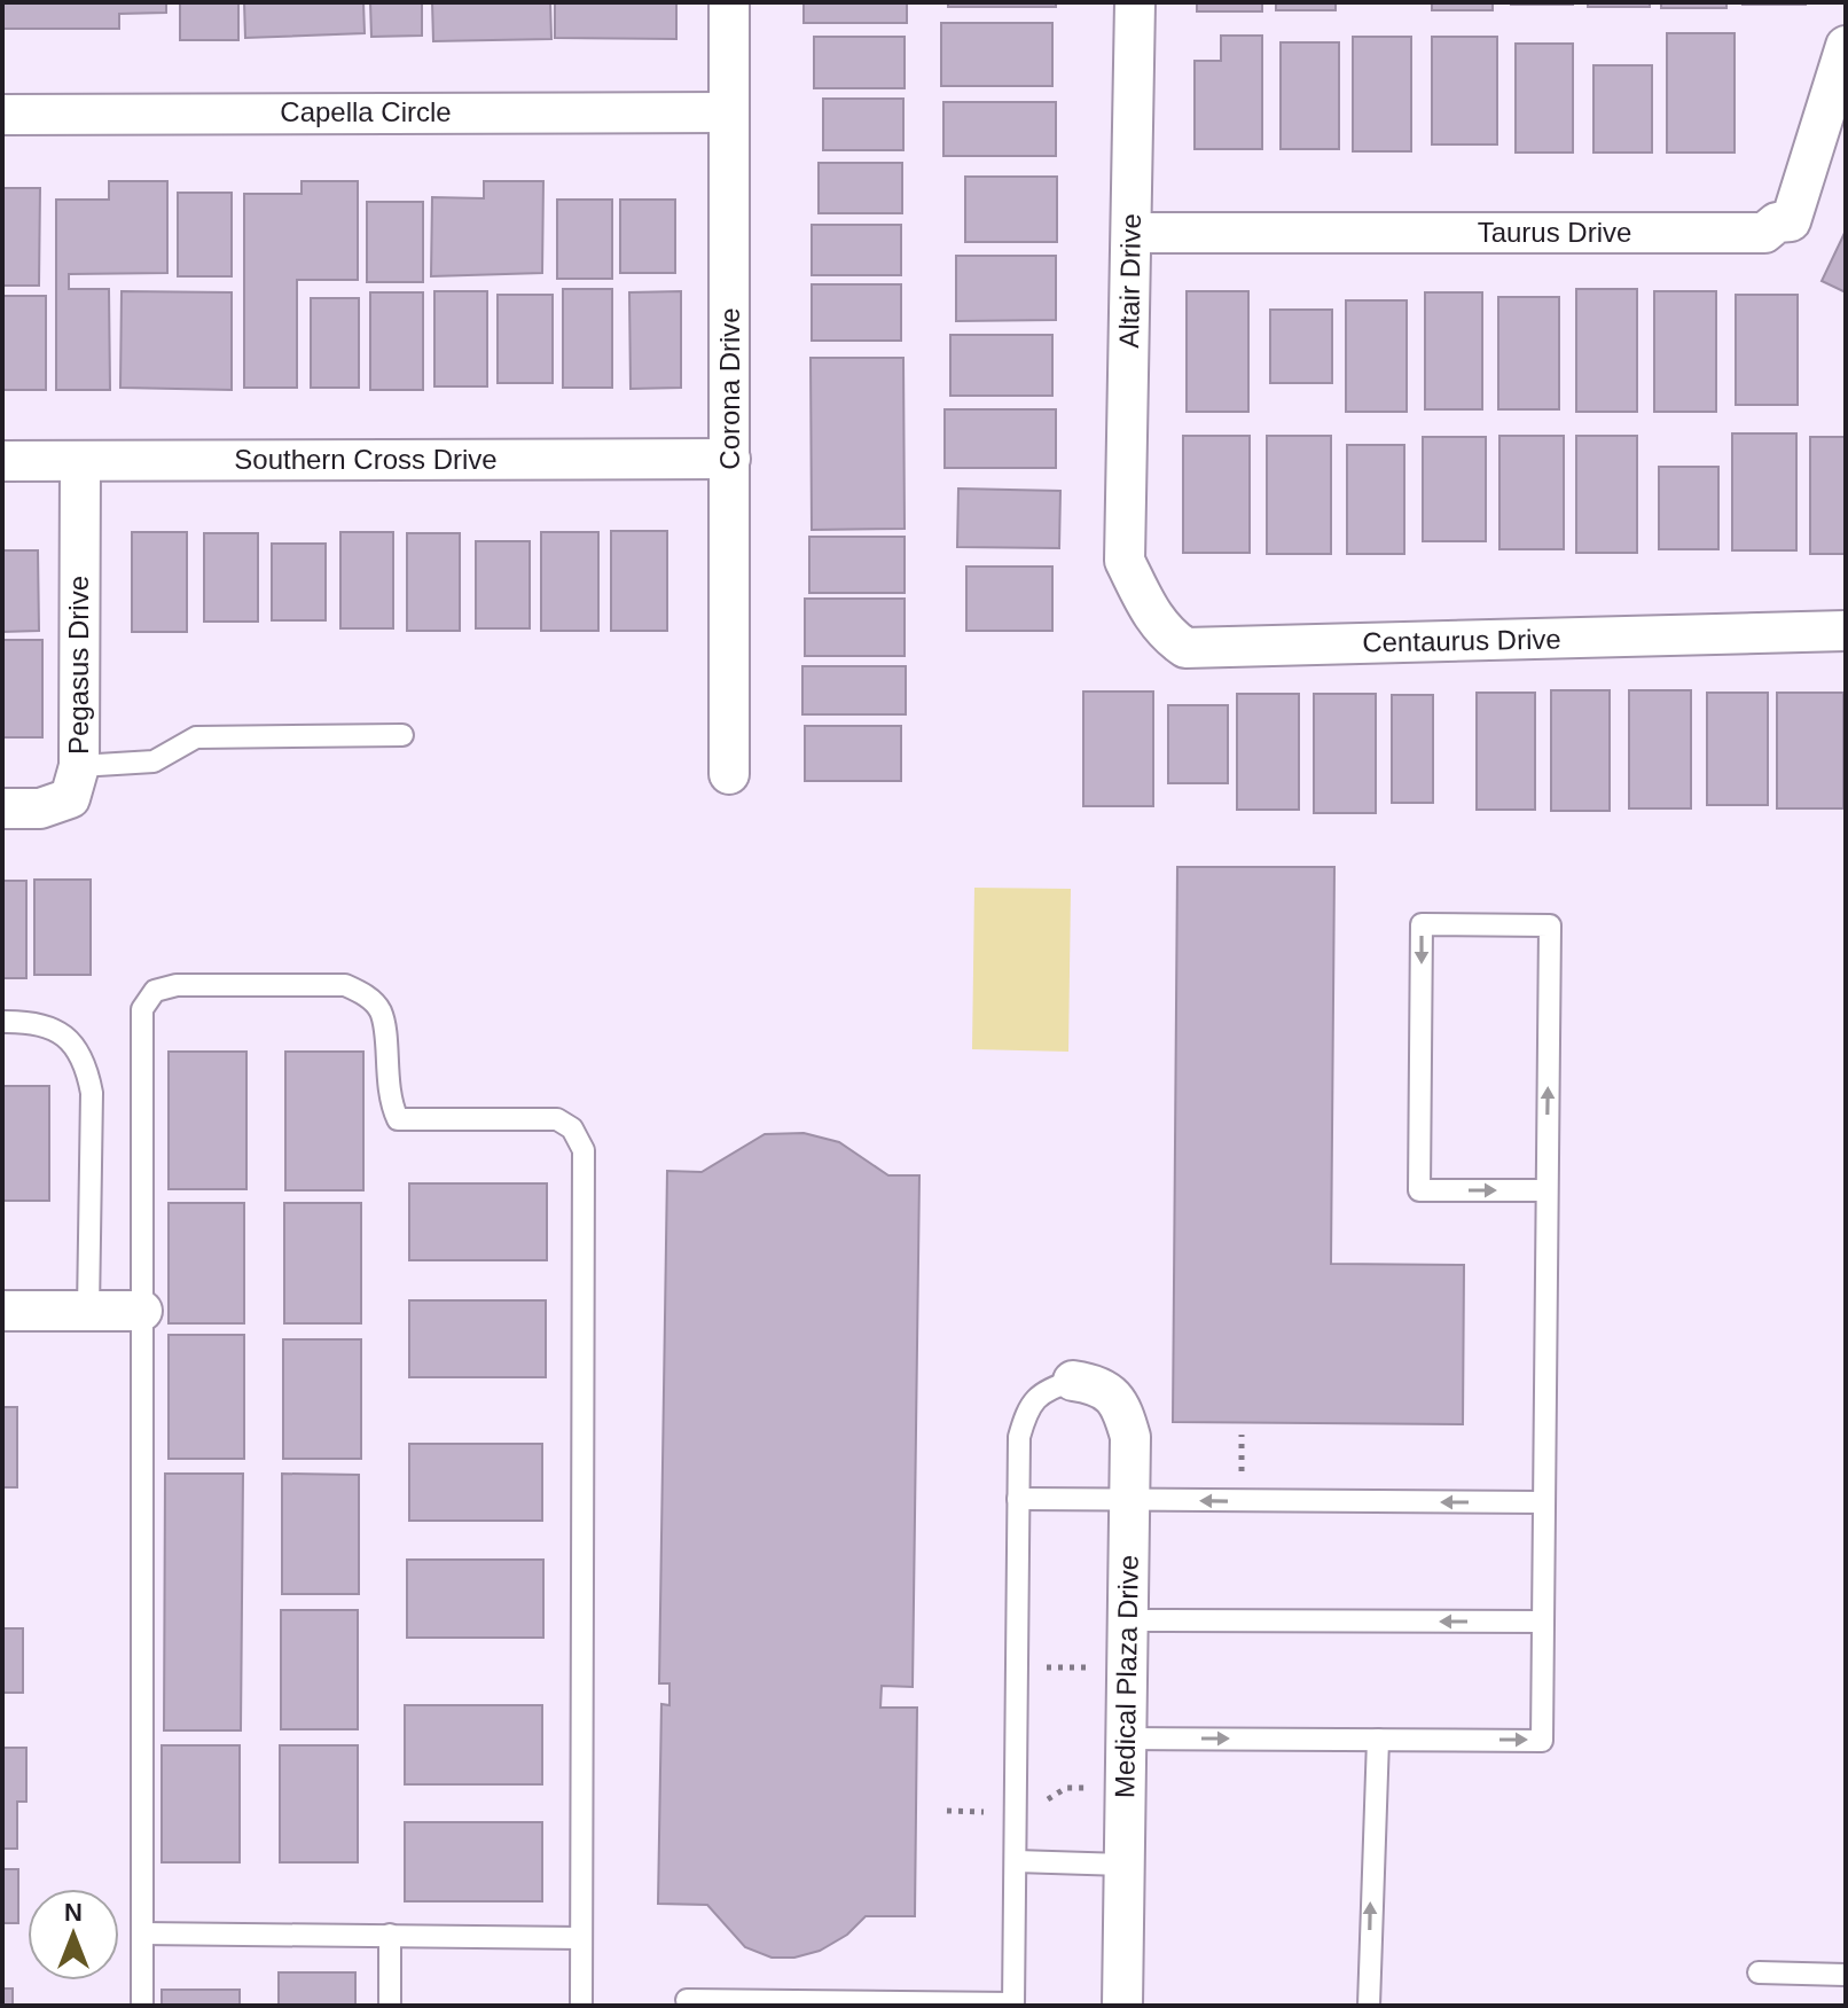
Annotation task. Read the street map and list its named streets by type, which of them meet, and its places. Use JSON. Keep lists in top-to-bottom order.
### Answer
{
  "streets": {
    "street": [
      "Capella Circle",
      "Taurus Drive",
      "Altair Drive",
      "Corona Drive",
      "Southern Cross Drive",
      "Centaurus Drive",
      "Pegasus Drive",
      "Medical Plaza Drive"
    ]
  },
  "crossings": [
    ["Capella Circle", "Corona Drive"],
    ["Taurus Drive", "Altair Drive"],
    ["Altair Drive", "Centaurus Drive"],
    ["Corona Drive", "Southern Cross Drive"],
    ["Southern Cross Drive", "Pegasus Drive"]
  ],
  "north": "top"
}
